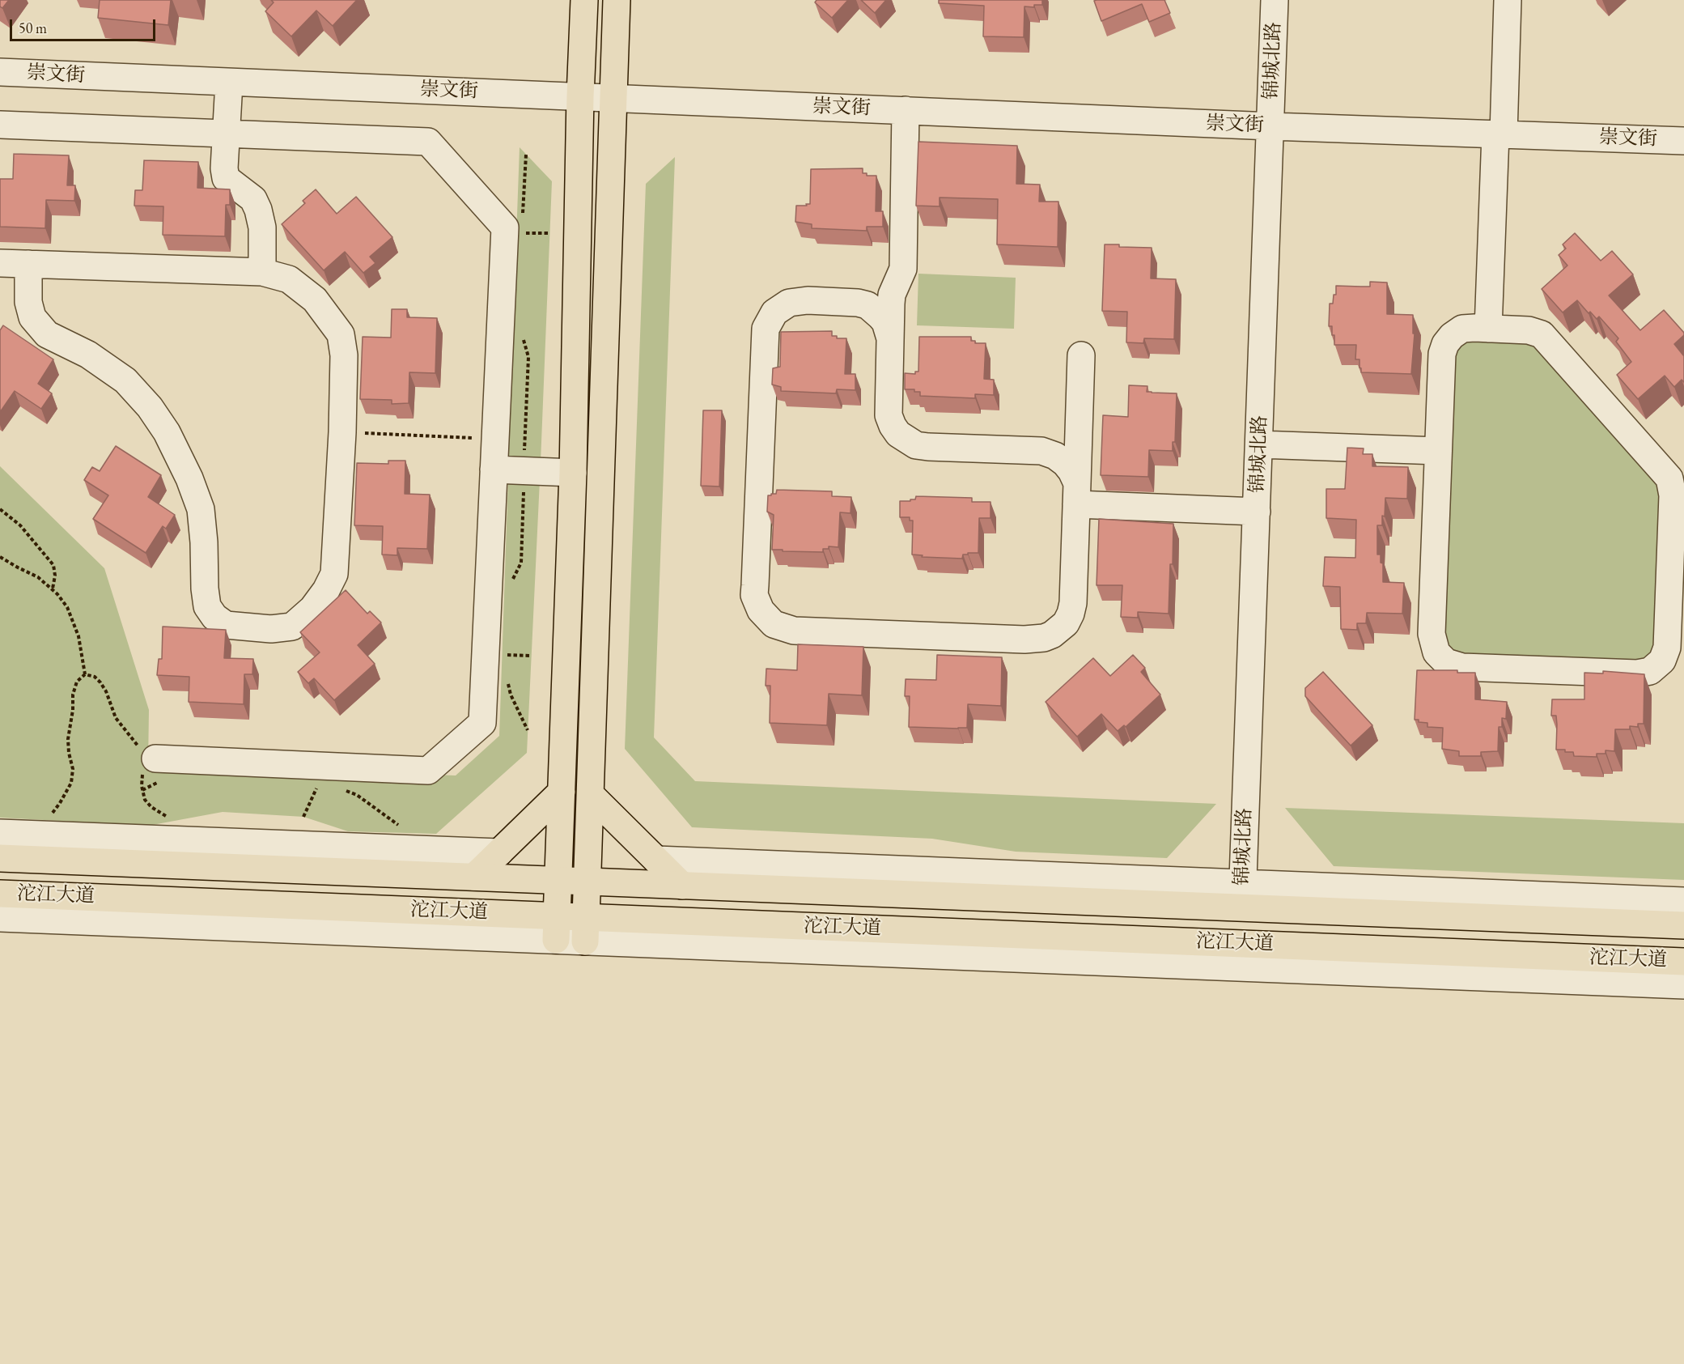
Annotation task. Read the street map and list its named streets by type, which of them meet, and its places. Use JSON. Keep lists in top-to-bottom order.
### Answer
{
  "streets": {
    "main road": ["沱江大道"],
    "street": ["锦城北路", "崇文街"]
  },
  "crossings": [
    ["锦城北路", "崇文街"],
    ["锦城北路", "沱江大道"]
  ],
  "scale_bar": "50 m"
}
